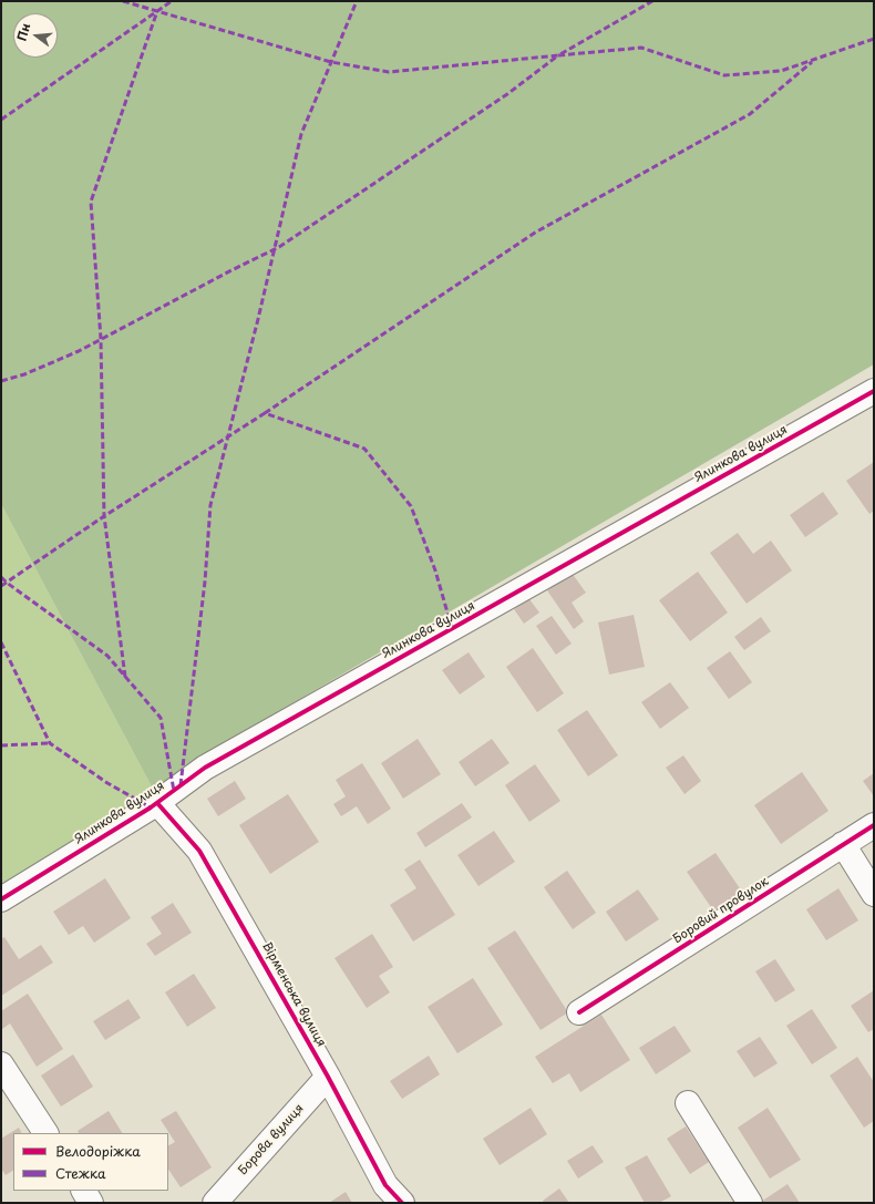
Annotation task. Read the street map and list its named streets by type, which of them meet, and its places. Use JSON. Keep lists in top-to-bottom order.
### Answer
{
  "streets": {
    "street": [
      "Ялинкова вулиця",
      "Боровий провулок",
      "Вірменська вулиця",
      "Борова вулиця"
    ]
  },
  "crossings": [
    ["Ялинкова вулиця", "Вірменська вулиця"],
    ["Вірменська вулиця", "Борова вулиця"]
  ],
  "legend": ["Велодоріжка", "Стежка"],
  "north": "left"
}
